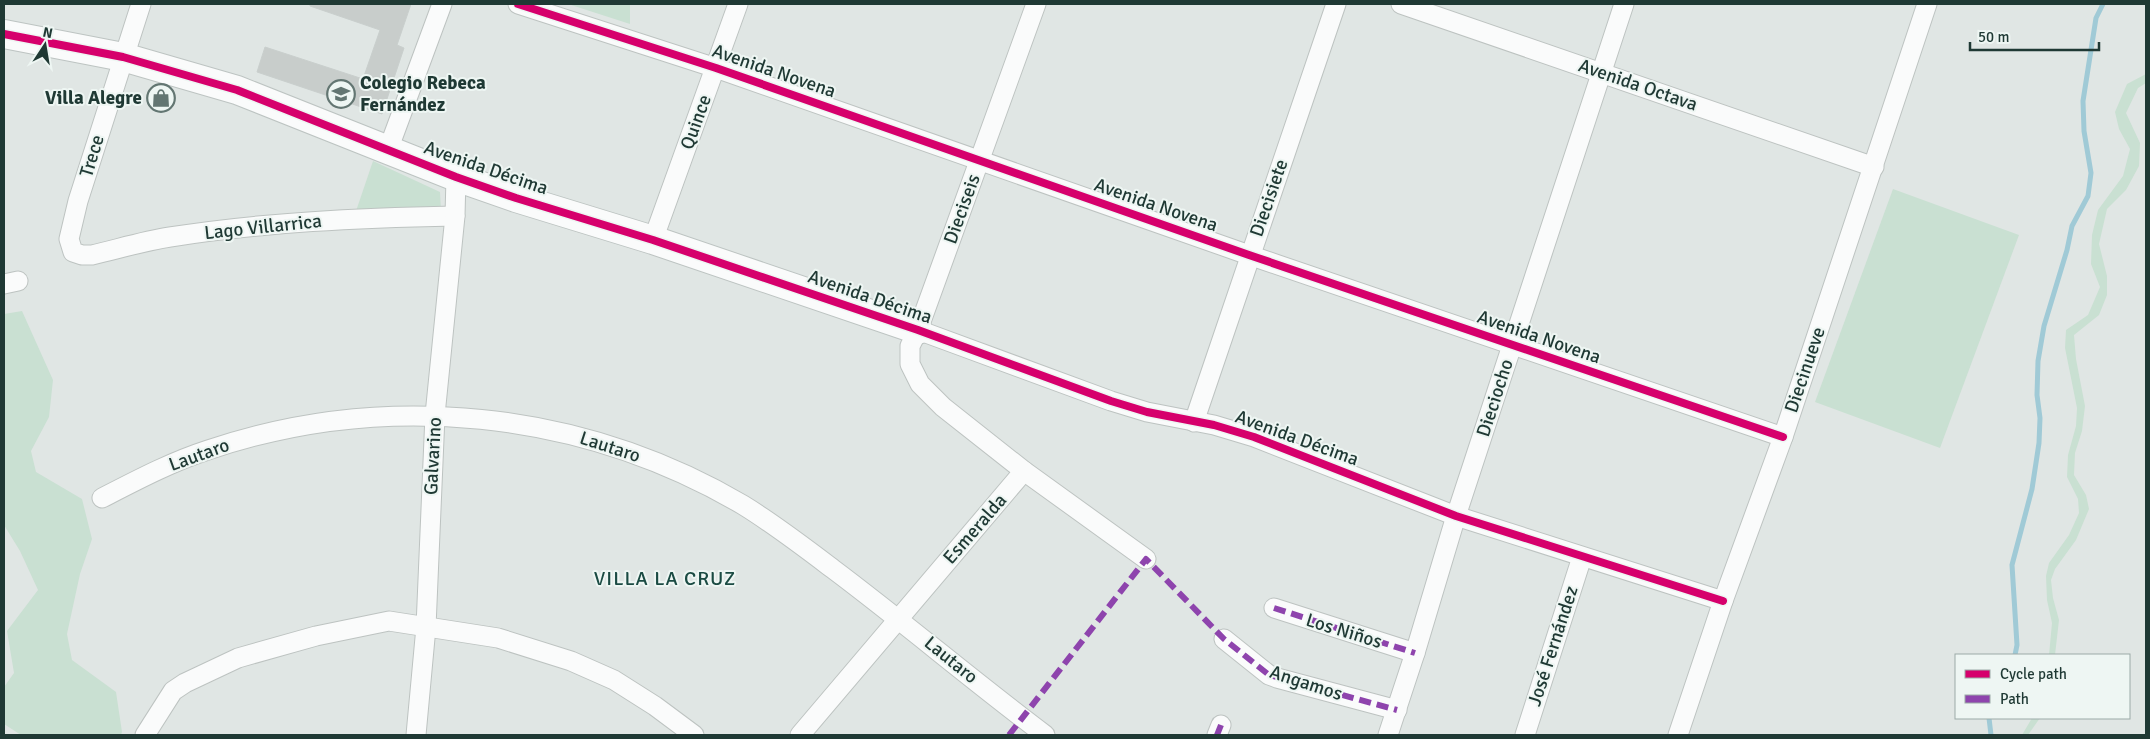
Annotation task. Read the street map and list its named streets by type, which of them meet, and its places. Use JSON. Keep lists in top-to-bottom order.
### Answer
{
  "streets": {
    "street": [
      "Avenida Novena",
      "Avenida Octava",
      "Quince",
      "Trece",
      "Avenida Décima",
      "Diecisiete",
      "Dieciseis",
      "Lago Villarrica",
      "Diecinueve",
      "Dieciocho",
      "Lautaro",
      "Galvarino",
      "Esmeralda",
      "Los Niños",
      "José Fernández",
      "Angamos"
    ]
  },
  "crossings": [
    ["Avenida Novena", "Quince"],
    ["Avenida Novena", "Diecisiete"],
    ["Avenida Novena", "Dieciseis"],
    ["Avenida Novena", "Diecinueve"],
    ["Avenida Novena", "Dieciocho"],
    ["Avenida Octava", "Diecinueve"],
    ["Avenida Octava", "Dieciocho"],
    ["Quince", "Avenida Décima"],
    ["Trece", "Avenida Décima"],
    ["Trece", "Lago Villarrica"],
    ["Avenida Décima", "Diecisiete"],
    ["Avenida Décima", "Dieciseis"],
    ["Avenida Décima", "Diecinueve"],
    ["Avenida Décima", "Dieciocho"],
    ["Avenida Décima", "Galvarino"],
    ["Avenida Décima", "José Fernández"],
    ["Lago Villarrica", "Galvarino"],
    ["Dieciocho", "Los Niños"],
    ["Dieciocho", "Angamos"],
    ["Lautaro", "Galvarino"],
    ["Lautaro", "Esmeralda"]
  ],
  "districts": ["VILLA LA CRUZ"],
  "places": {
    "school or university": ["Colegio Rebeca Fernández"],
    "shop": ["Villa Alegre"]
  },
  "legend": ["Cycle path", "Path"],
  "scale_bar": "50 m",
  "north": "top"
}
